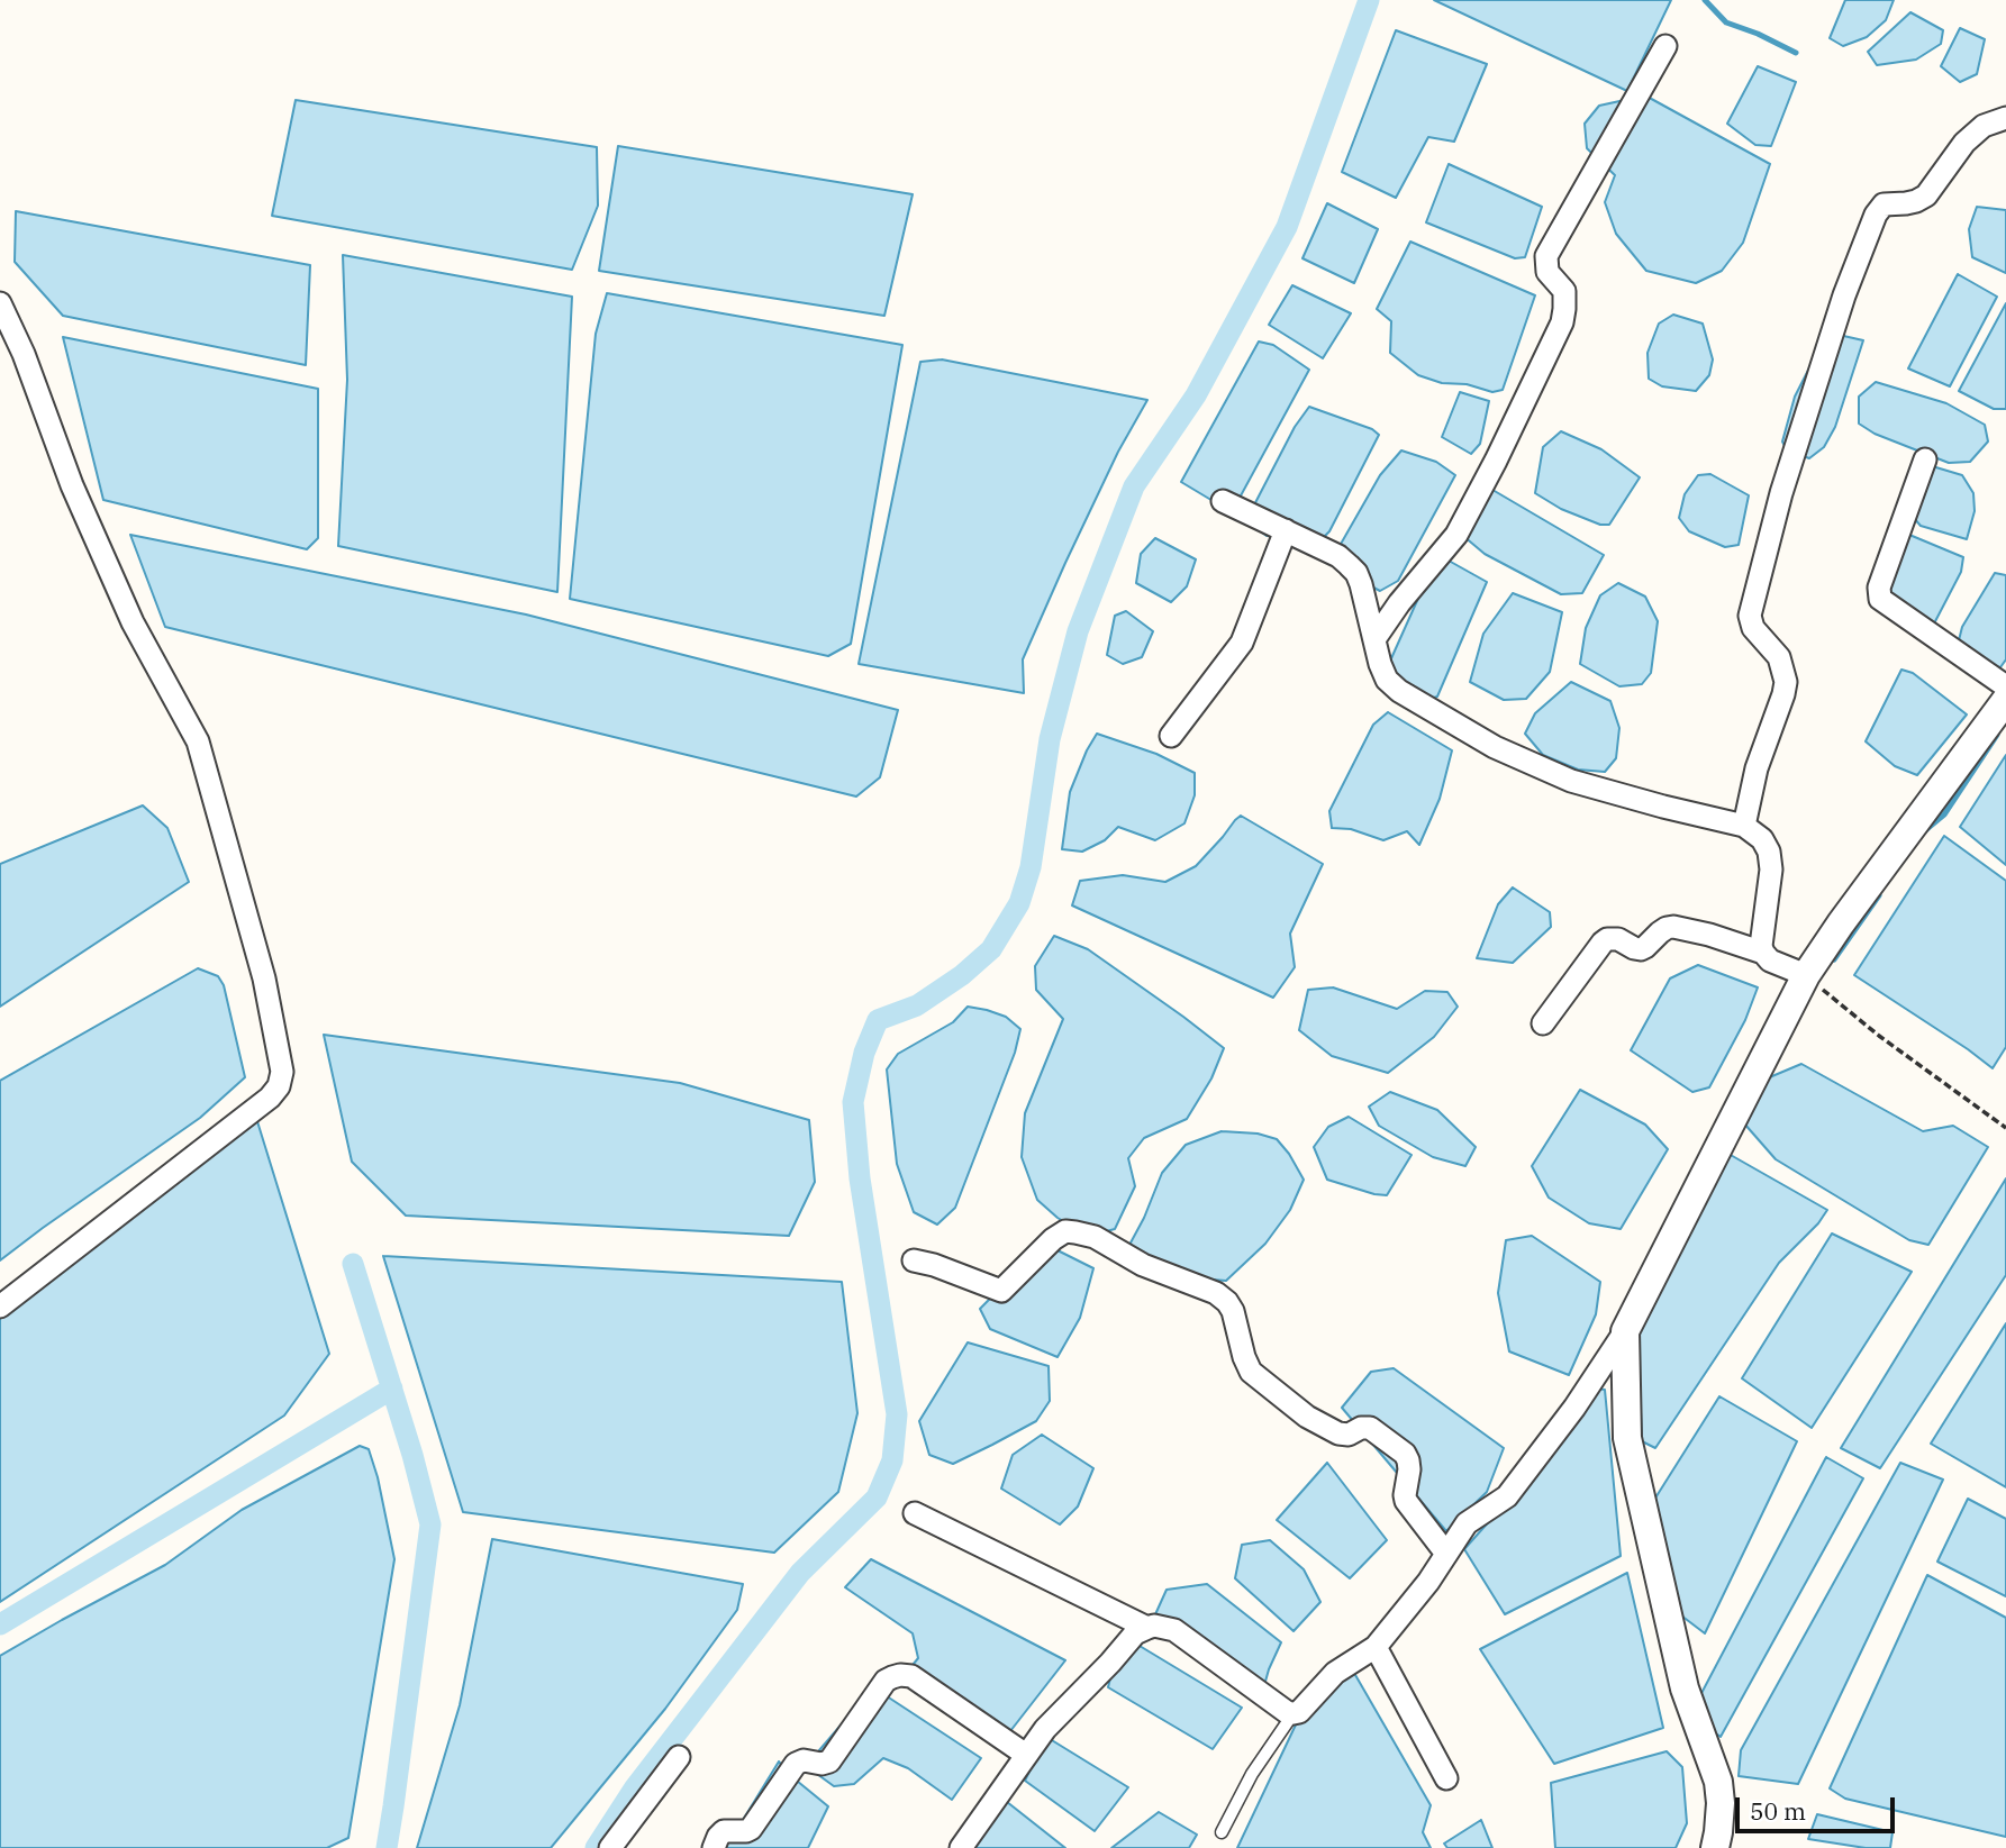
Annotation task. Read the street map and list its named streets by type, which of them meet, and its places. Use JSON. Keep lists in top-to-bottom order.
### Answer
{
  "scale_bar": "50 m"
}
